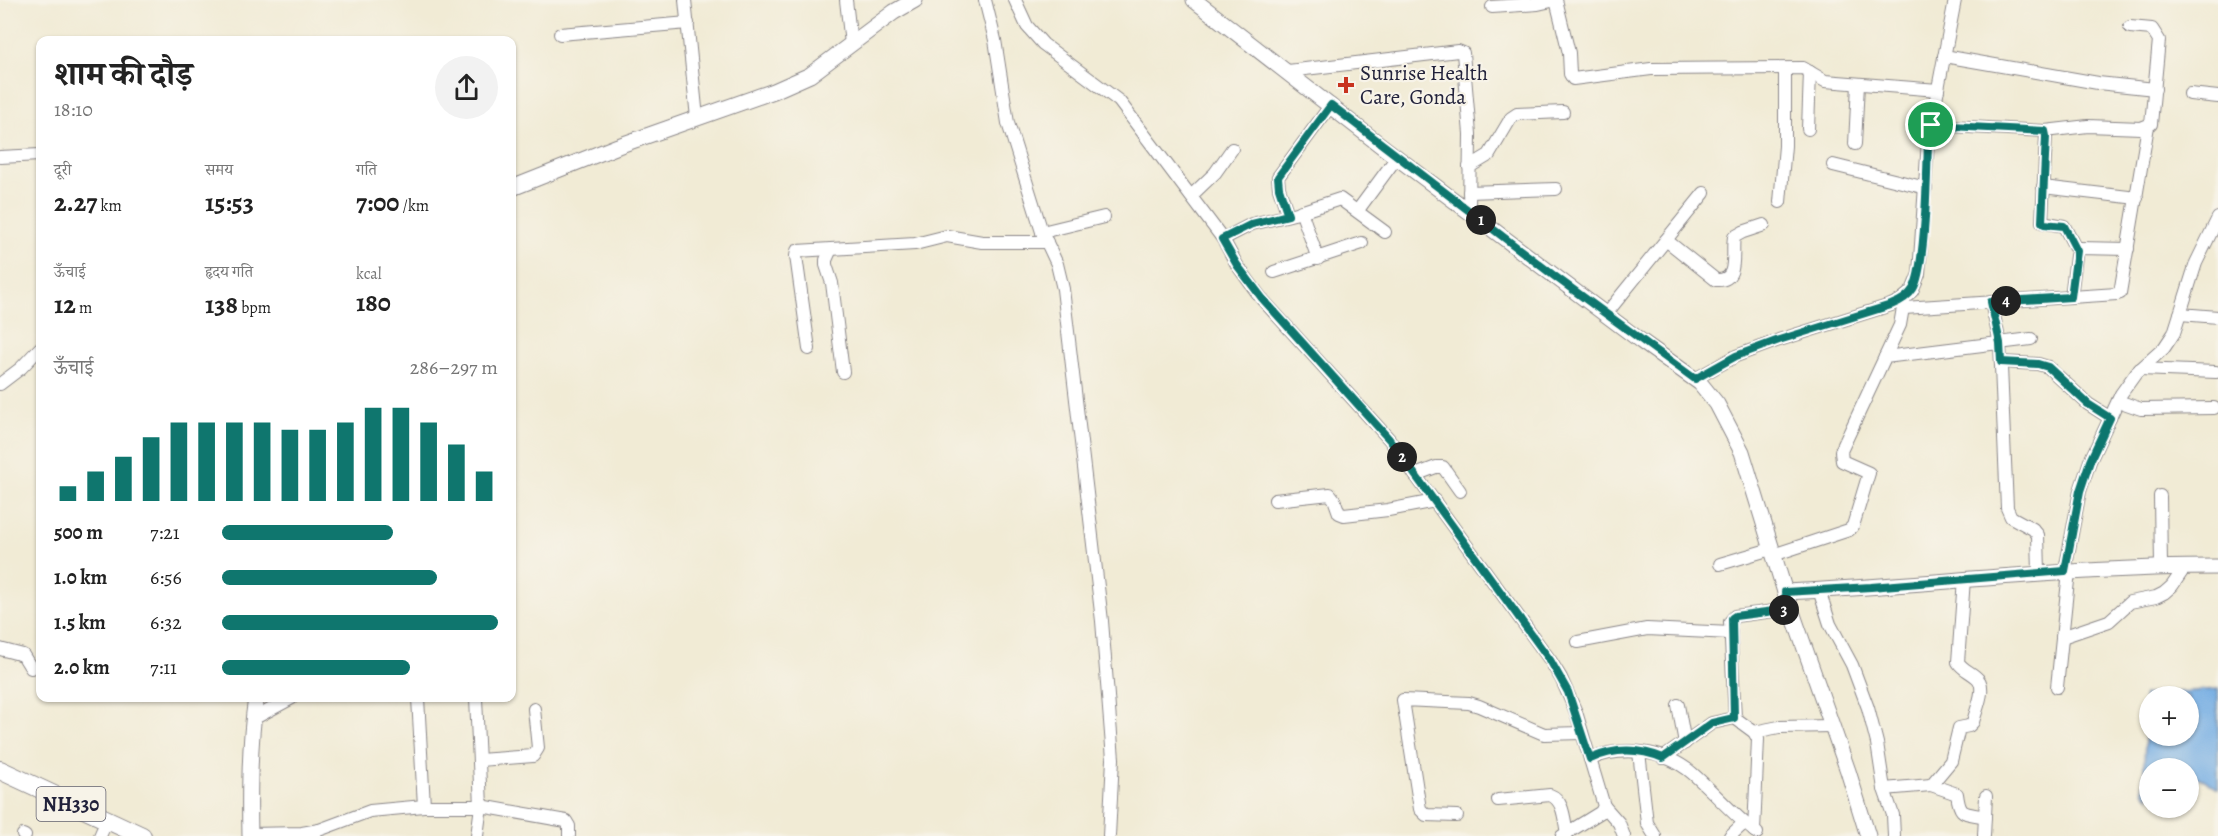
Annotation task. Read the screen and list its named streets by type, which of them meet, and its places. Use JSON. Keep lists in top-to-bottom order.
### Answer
{
  "streets": {
    "highway": ["NH330"]
  },
  "places": {
    "health": ["Sunrise Health Care, Gonda"]
  },
  "page": {
    "heading": ["शाम की दौड़", "18:10"],
    "stats": [
      ["दूरी", "2.27 km"],
      ["समय", "15:53"],
      ["गति", "7:00 /km"],
      ["ऊँचाई", "12 m"],
      ["हृदय गति", "138 bpm"],
      ["kcal", "180"]
    ],
    "pins": [
      "1",
      "4",
      "2",
      "3"
    ],
    "chart": ["ऊँचाई", "286–297 m"],
    "list": [
      {
        "name": "500 m",
        "note": "7:21"
      },
      {
        "name": "1.0 km",
        "note": "6:56"
      },
      {
        "name": "1.5 km",
        "note": "6:32"
      },
      {
        "name": "2.0 km",
        "note": "7:11"
      }
    ],
    "map_buttons": ["+", "−"]
  }
}
